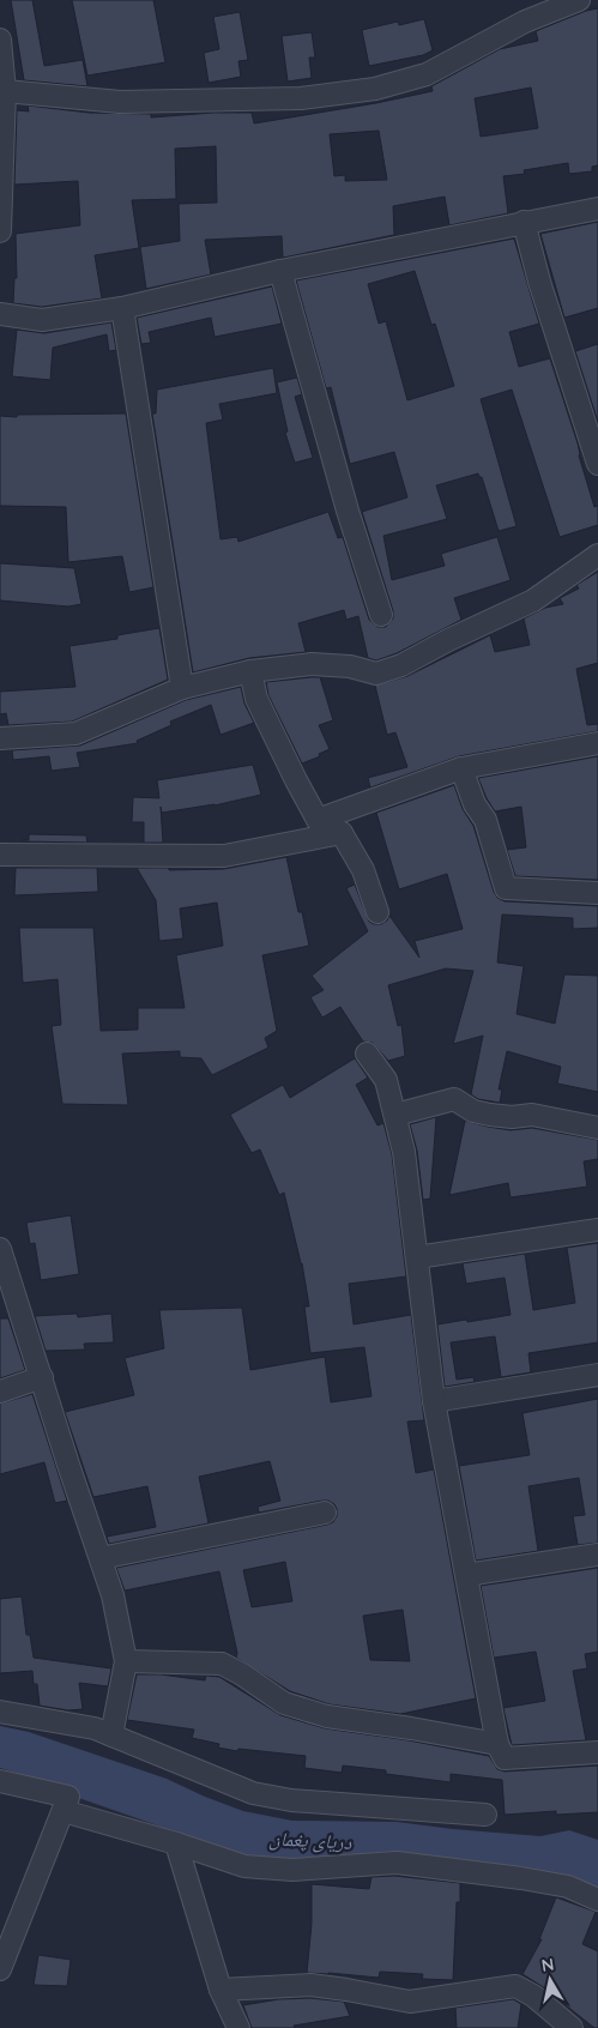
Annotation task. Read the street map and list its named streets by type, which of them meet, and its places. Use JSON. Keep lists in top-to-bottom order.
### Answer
{
  "water": ["دریای پغمان"],
  "north": "top"
}
